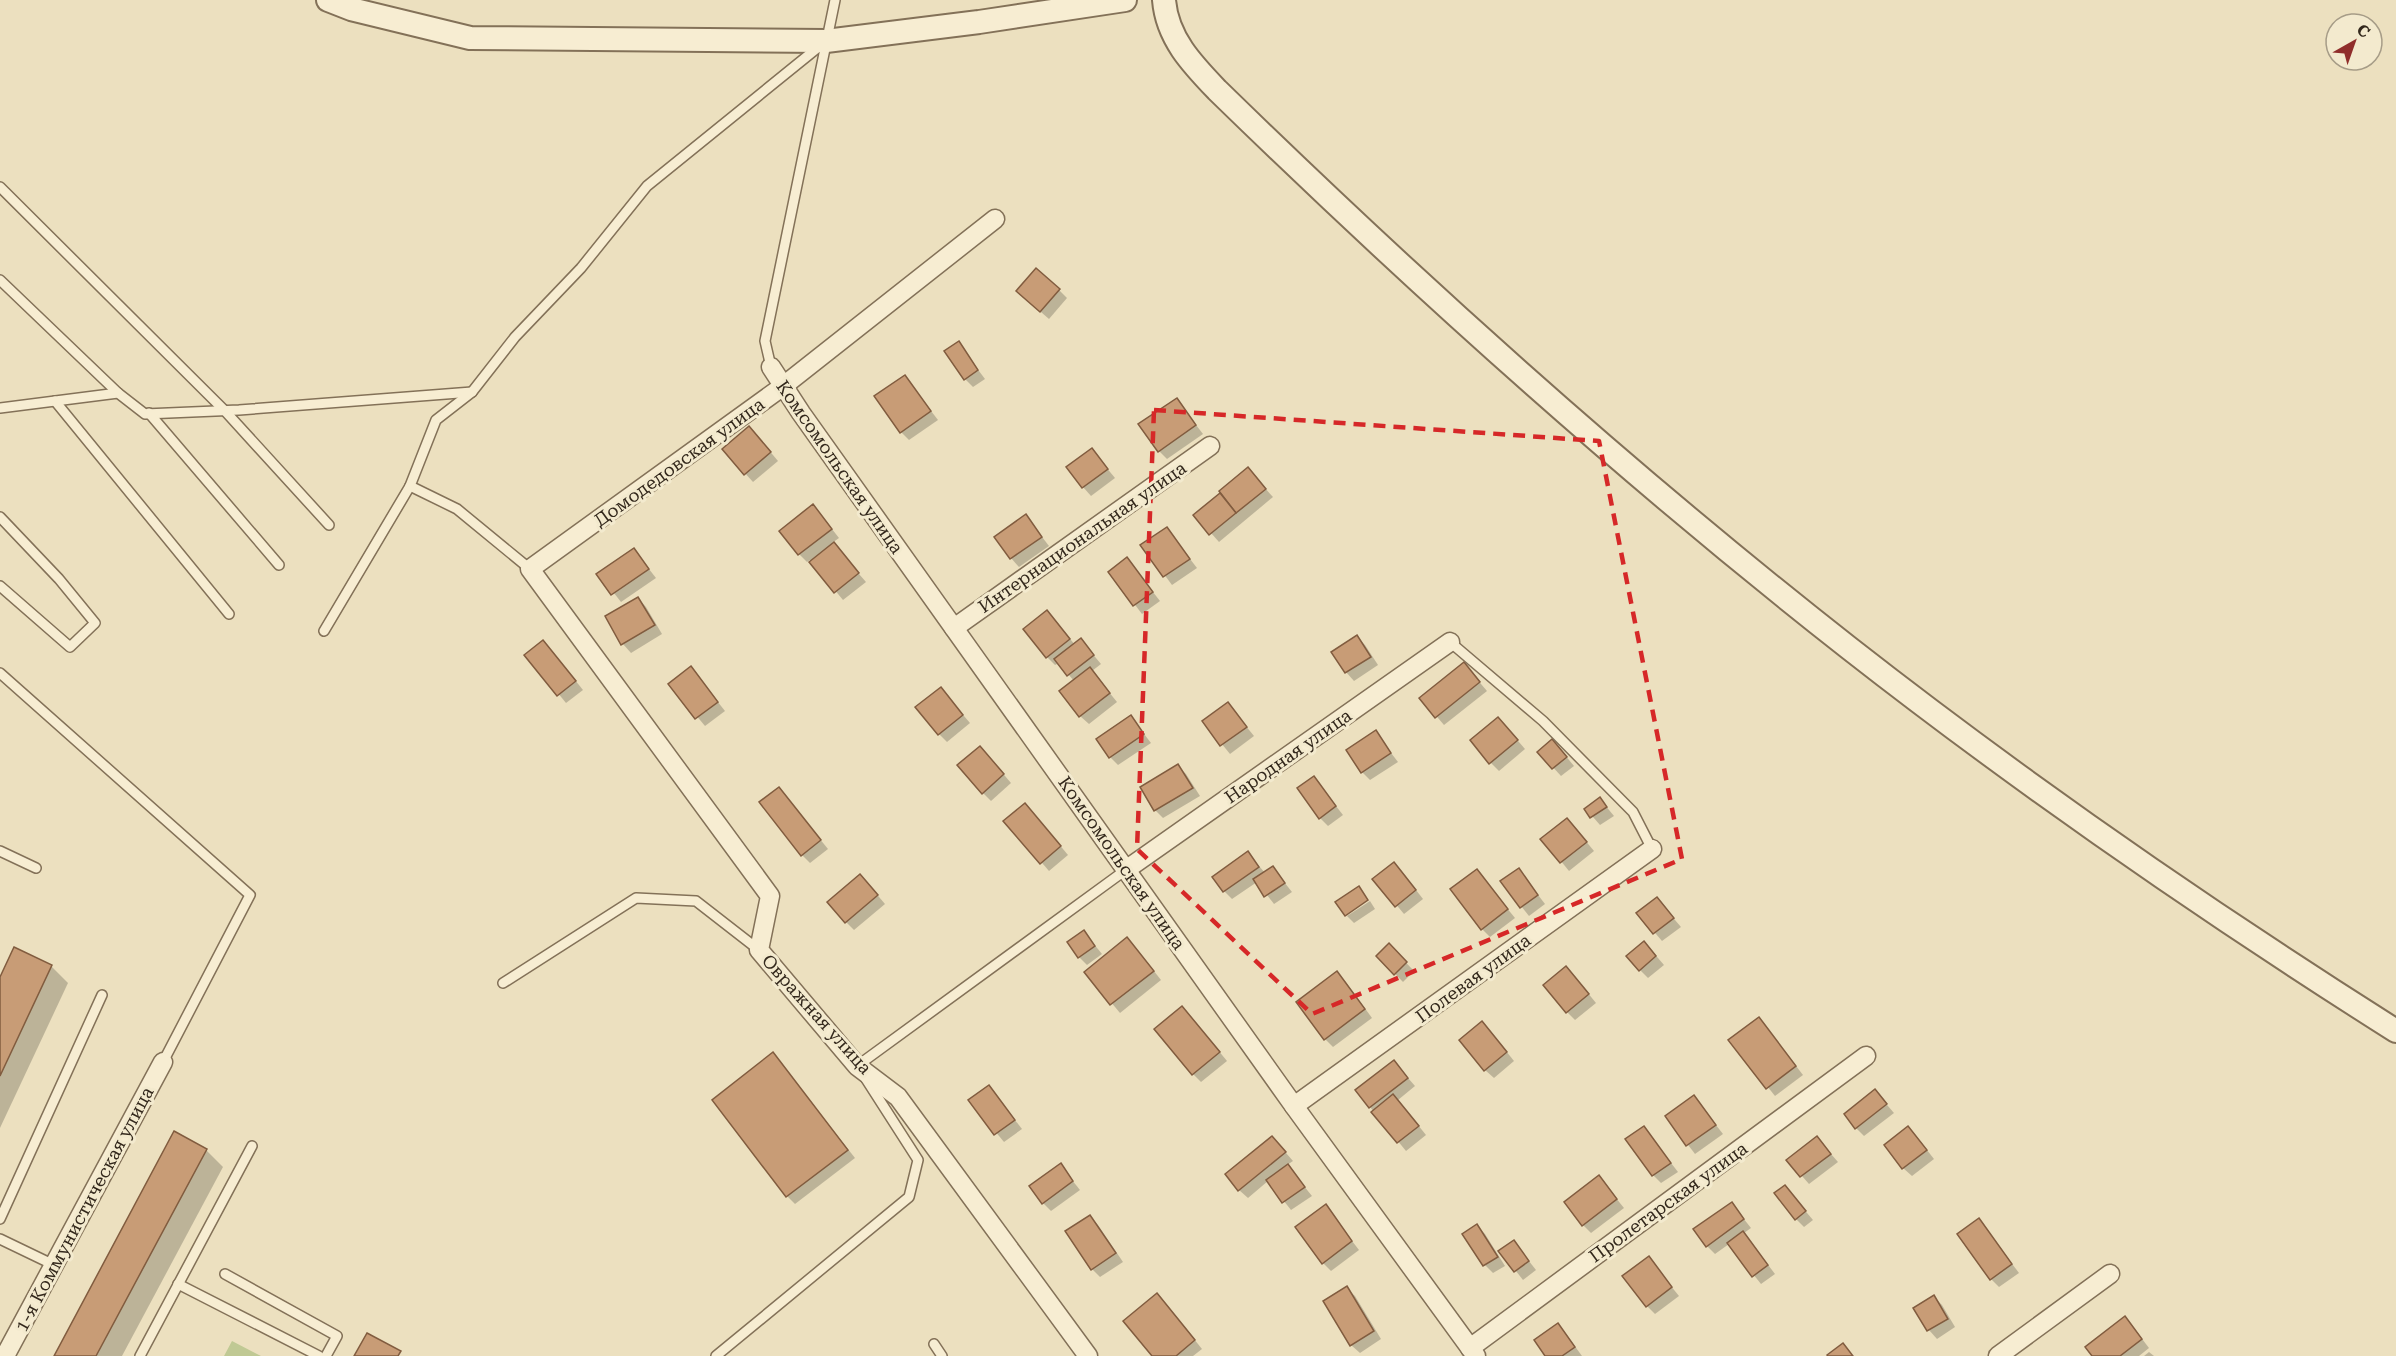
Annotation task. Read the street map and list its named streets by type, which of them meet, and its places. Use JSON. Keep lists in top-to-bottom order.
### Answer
{
  "streets": {
    "street": [
      "Домодедовская улица",
      "Комсомольская улица",
      "Интернациональная улица",
      "Народная улица",
      "Полевая улица",
      "Овражная улица",
      "Пролетарская улица",
      "1-я Коммунистическая улица"
    ]
  },
  "crossings": [
    ["Домодедовская улица", "Комсомольская улица"],
    ["Домодедовская улица", "Овражная улица"],
    ["Комсомольская улица", "Интернациональная улица"],
    ["Комсомольская улица", "Народная улица"],
    ["Комсомольская улица", "Полевая улица"],
    ["Комсомольская улица", "Пролетарская улица"]
  ],
  "north": "top right"
}
